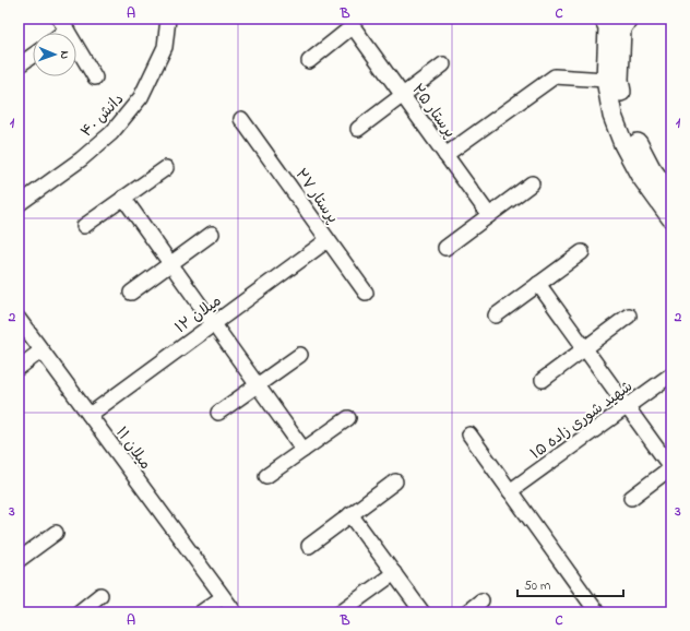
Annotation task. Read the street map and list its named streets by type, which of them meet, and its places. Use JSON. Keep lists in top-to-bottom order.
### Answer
{
  "streets": {
    "street": [
      "پرستار ۲۵",
      "دانش ۴۰",
      "پرستار ۲۷",
      "میلان ۱۲",
      "شهید شوری زاده ۱۵",
      "میلان ۱۱"
    ]
  },
  "crossings": [
    ["پرستار ۲۷", "میلان ۱۲"],
    ["میلان ۱۲", "میلان ۱۱"]
  ],
  "scale_bar": "50 m",
  "north": "right",
  "grid": {
    "columns": ["A", "B", "C"],
    "rows": ["1", "2", "3"]
  }
}
